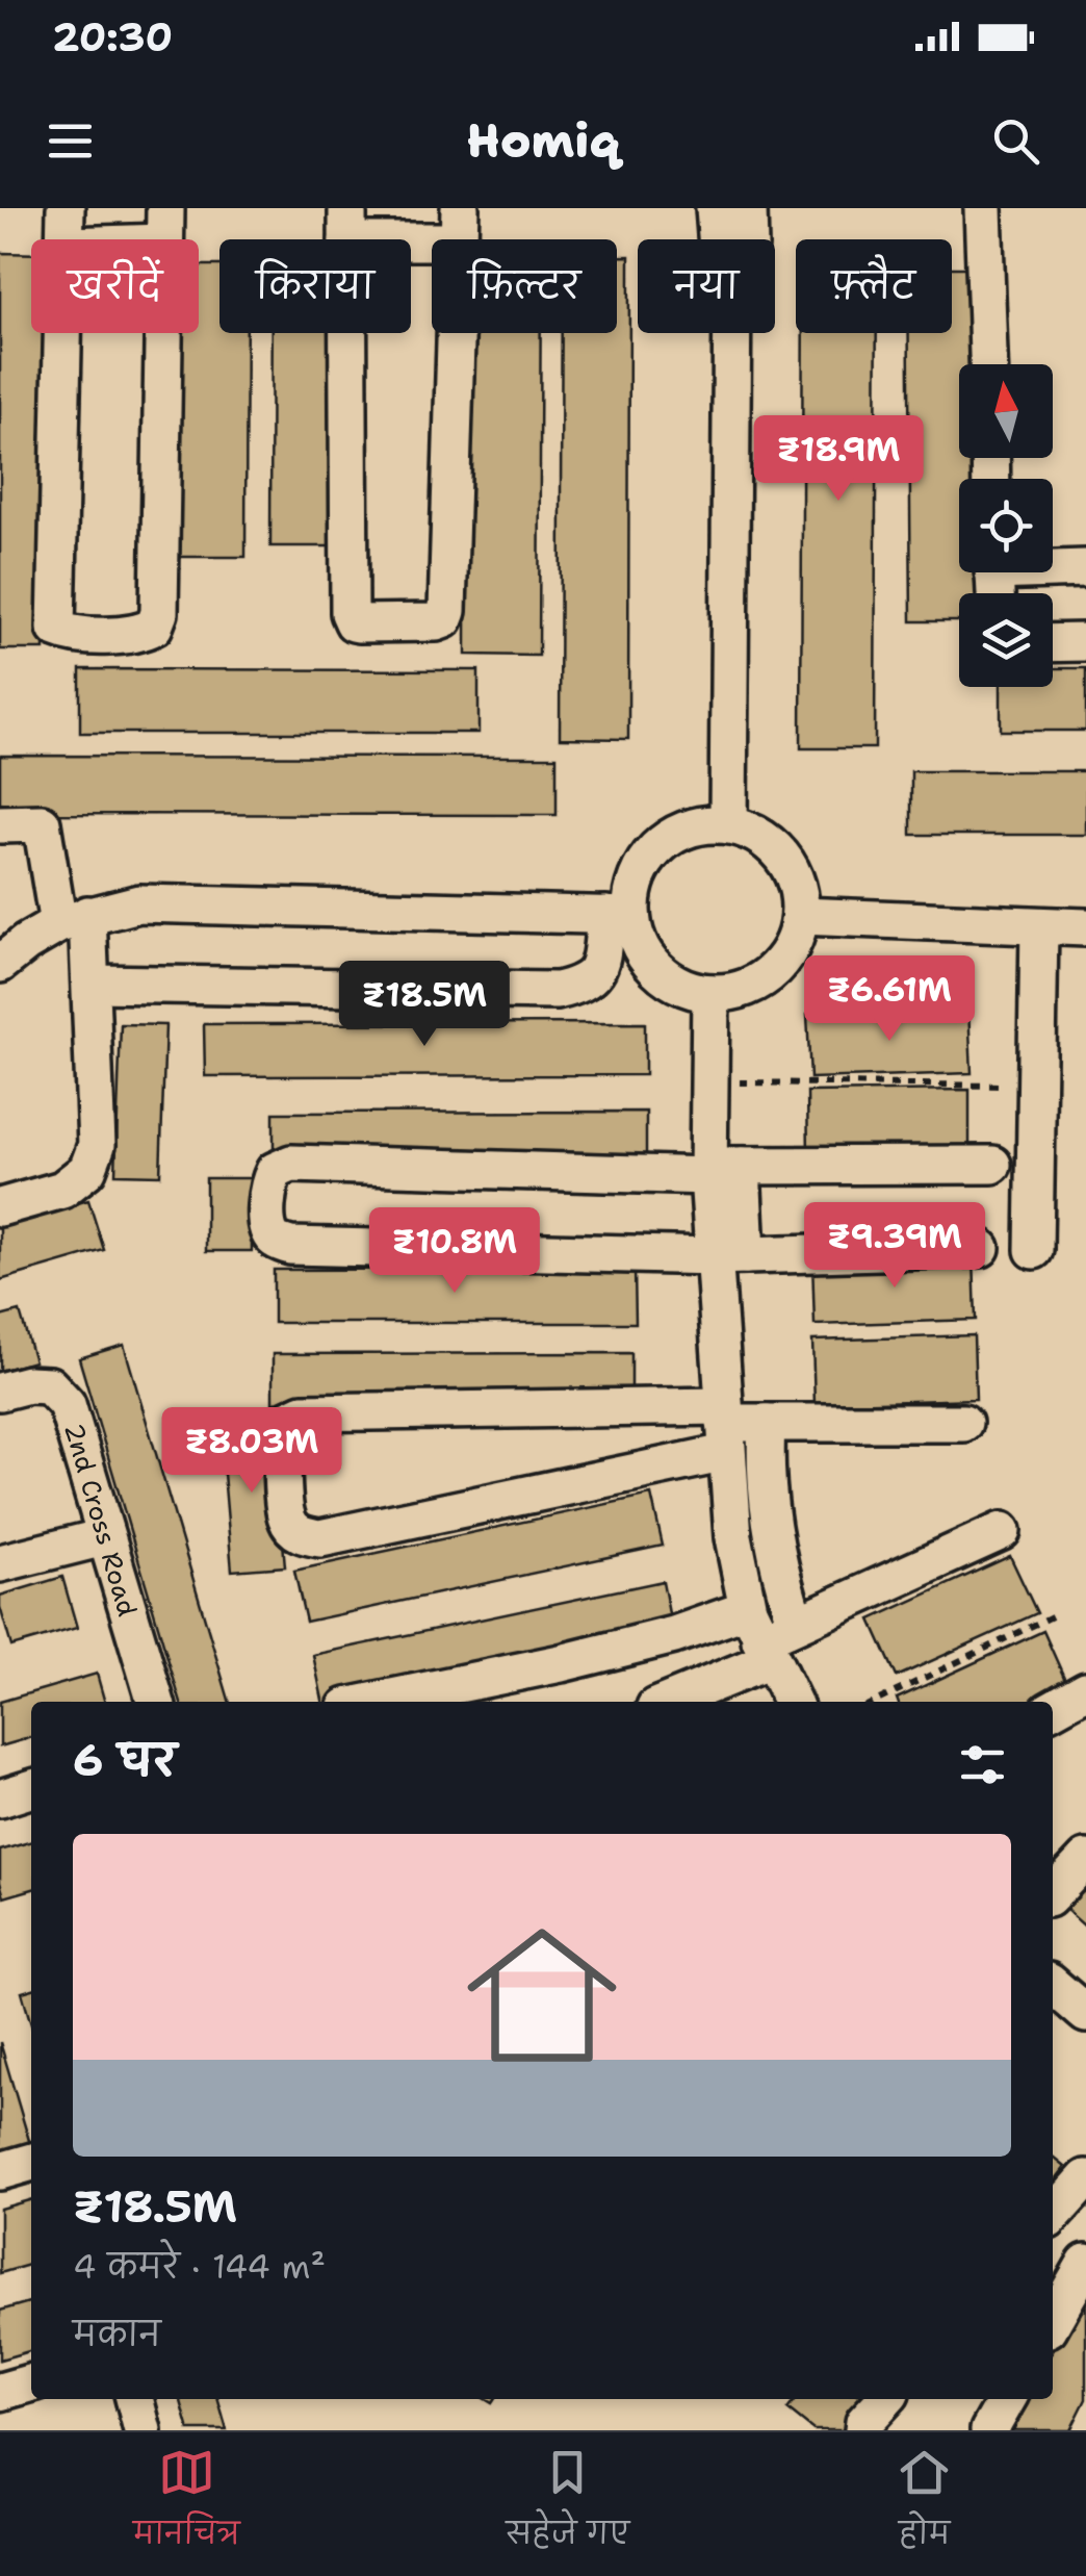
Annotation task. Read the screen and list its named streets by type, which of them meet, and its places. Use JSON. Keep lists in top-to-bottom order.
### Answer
{
  "streets": {
    "street": ["2nd Cross Road"]
  },
  "north": "top",
  "page": {
    "status": "20:30",
    "header": "Homiq",
    "chip": [
      "खरीदें",
      "किराया",
      "फ़िल्टर",
      "नया",
      "फ़्लैट"
    ],
    "price": [
      "₹18.9M",
      "₹6.61M",
      "₹18.5M",
      "₹9.39M",
      "₹10.8M",
      "₹8.03M"
    ],
    "heading": "6 घर",
    "list": [
      {
        "name": "₹18.5M",
        "note": "4 कमरे · 144 m² · मकान"
      }
    ],
    "tabs": ["मानचित्र", "सहेजे गए", "होम"]
  }
}
